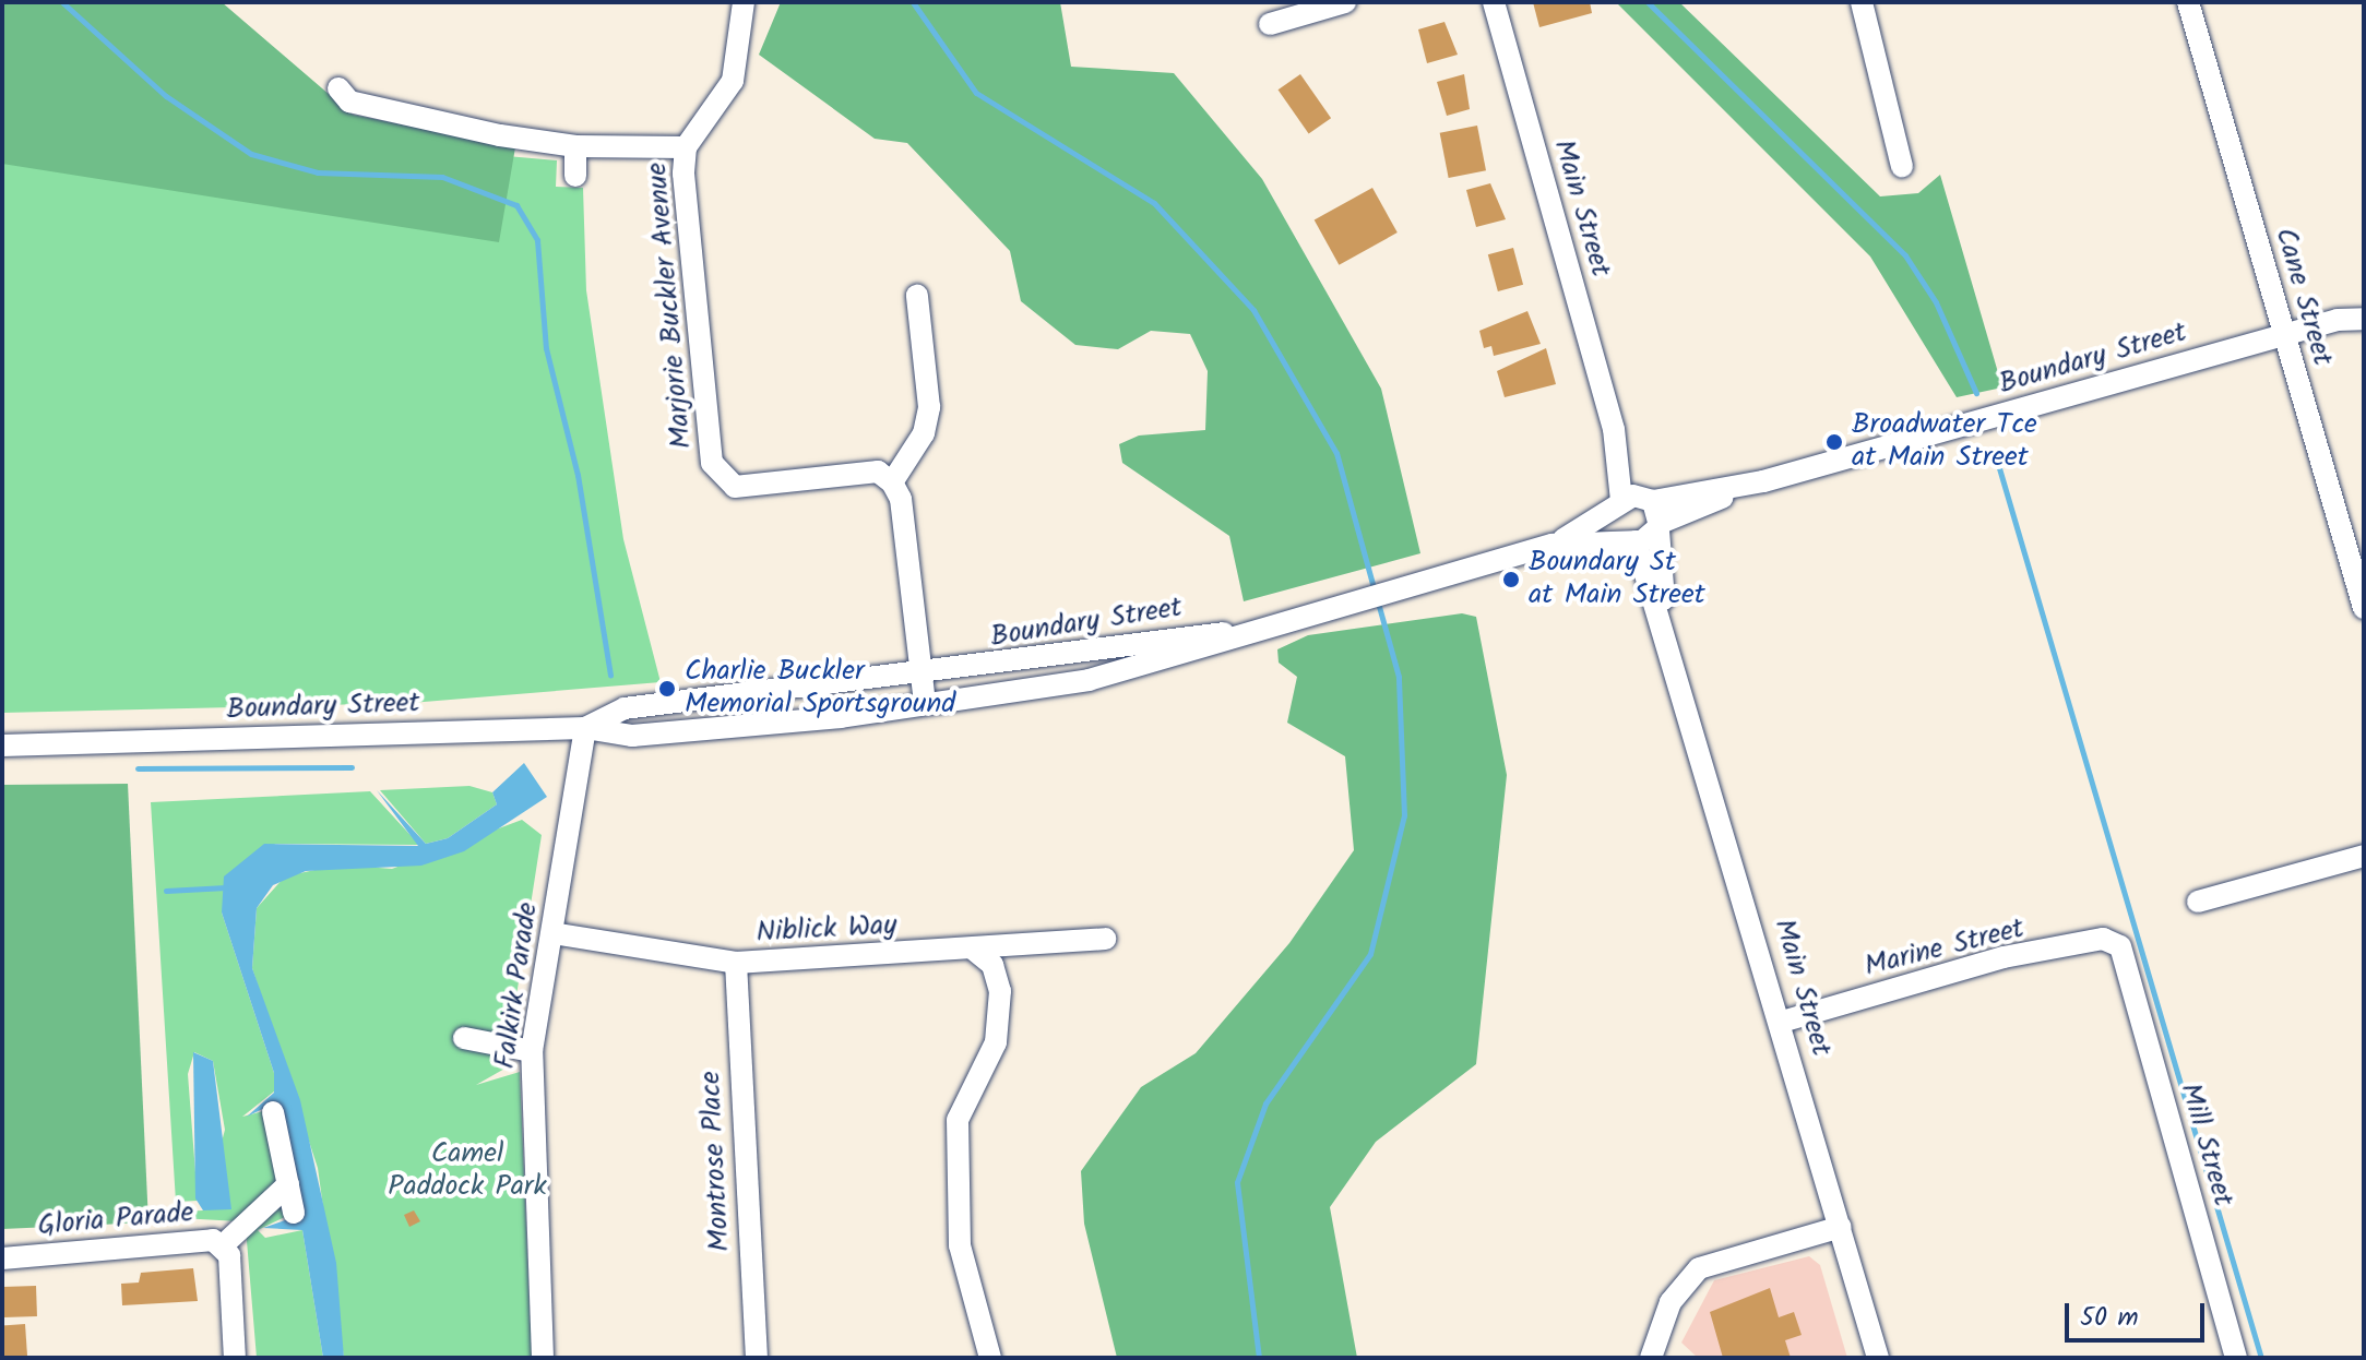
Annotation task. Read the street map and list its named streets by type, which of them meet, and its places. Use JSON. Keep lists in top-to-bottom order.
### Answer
{
  "streets": {
    "street": [
      "Main Street",
      "Cane Street",
      "Marjorie Buckler Avenue",
      "Boundary Street",
      "Niblick Way",
      "Marine Street",
      "Falkirk Parade",
      "Mill Street",
      "Montrose Place",
      "Gloria Parade"
    ]
  },
  "crossings": [
    ["Main Street", "Boundary Street"],
    ["Main Street", "Marine Street"],
    ["Cane Street", "Boundary Street"],
    ["Boundary Street", "Falkirk Parade"],
    ["Niblick Way", "Falkirk Parade"],
    ["Niblick Way", "Montrose Place"],
    ["Marine Street", "Mill Street"]
  ],
  "parks": ["Camel Paddock Park"],
  "places": ["Broadwater Tce at Main Street", "Boundary St at Main Street", "Charlie Buckler Memorial Sportsground"],
  "scale_bar": "50 m"
}
